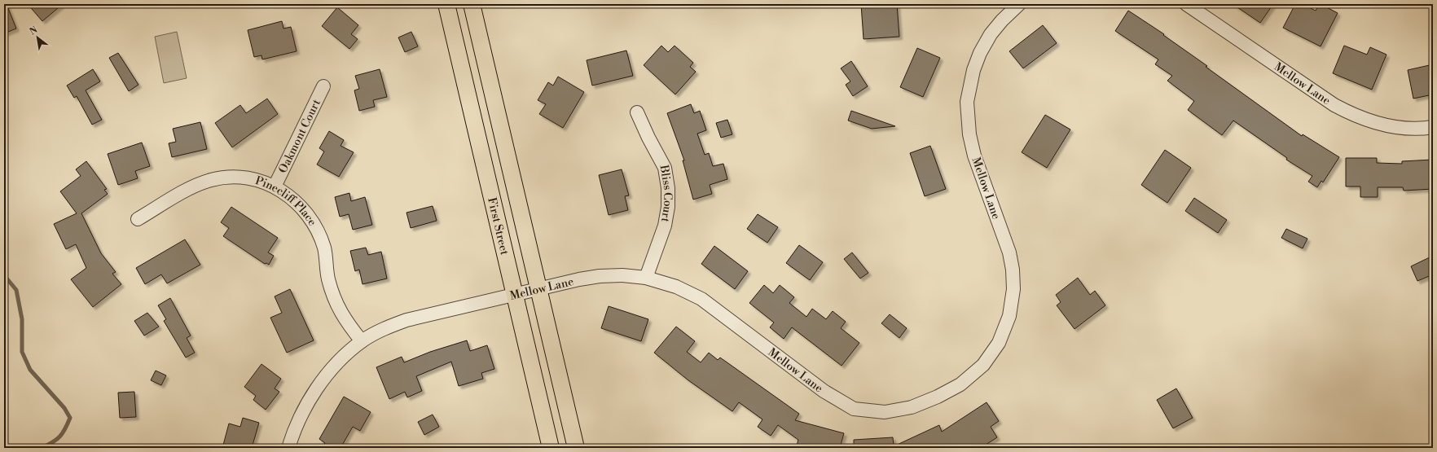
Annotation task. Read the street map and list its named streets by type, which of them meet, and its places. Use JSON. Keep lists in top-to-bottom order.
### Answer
{
  "streets": {
    "main road": ["First Street"],
    "street": [
      "Mellow Lane",
      "Oakmont Court",
      "Bliss Court",
      "Pinecliff Place"
    ]
  },
  "crossings": [
    ["Mellow Lane", "Bliss Court"],
    ["Mellow Lane", "Pinecliff Place"],
    ["Mellow Lane", "First Street"],
    ["Oakmont Court", "Pinecliff Place"]
  ],
  "north": "top left"
}
